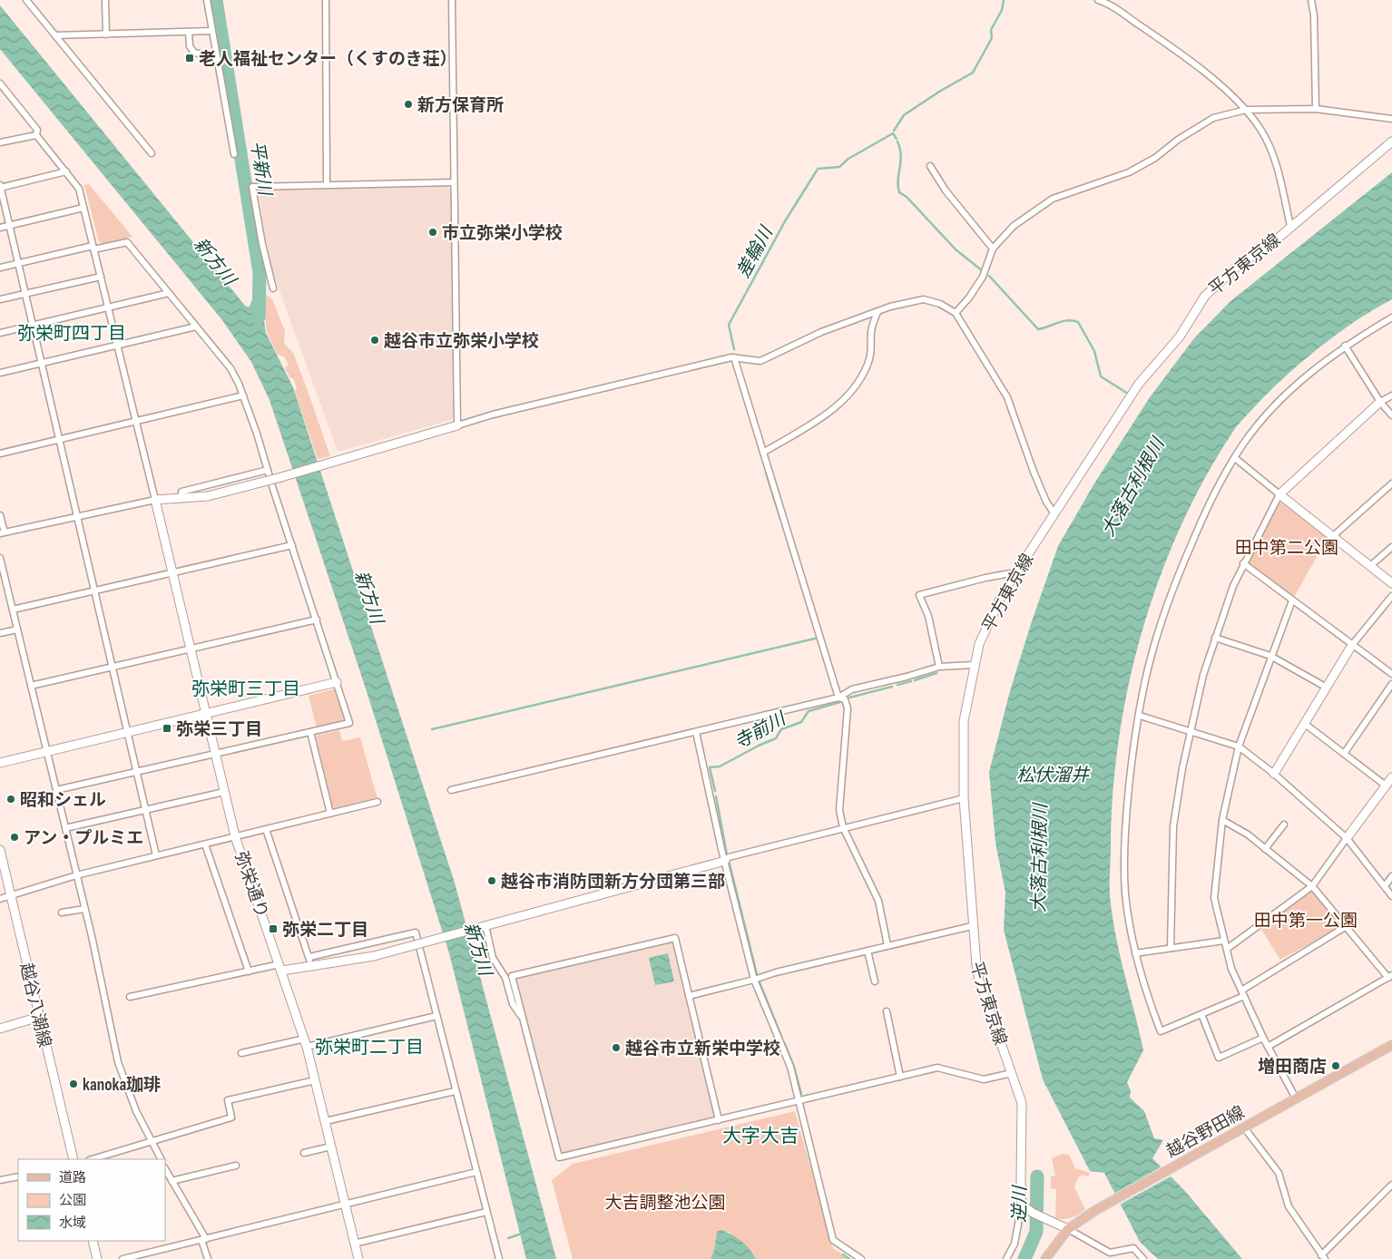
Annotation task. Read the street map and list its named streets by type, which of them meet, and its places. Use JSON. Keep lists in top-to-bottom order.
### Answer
{
  "streets": {
    "main road": ["越谷野田線"],
    "street": ["平方東京線", "弥栄通り", "越谷八潮線"]
  },
  "districts": [
    "弥栄町四丁目",
    "弥栄町三丁目",
    "弥栄町二丁目",
    "大字大吉"
  ],
  "water": [
    "平新川",
    "差輪川",
    "新方川",
    "大落古利根川",
    "寺前川",
    "松伏溜井",
    "逆川"
  ],
  "parks": ["田中第二公園", "田中第一公園", "大吉調整池公園"],
  "places": {
    "transit": ["老人福祉センター（くすのき荘）", "弥栄三丁目", "弥栄二丁目"],
    "other": [
      "新方保育所",
      "市立弥栄小学校",
      "越谷市立弥栄小学校",
      "昭和シェル",
      "アン・プルミエ",
      "越谷市消防団新方分団第三部",
      "越谷市立新栄中学校",
      "増田商店",
      "kanoka珈琲"
    ]
  },
  "legend": ["道路", "公園", "水域"]
}
